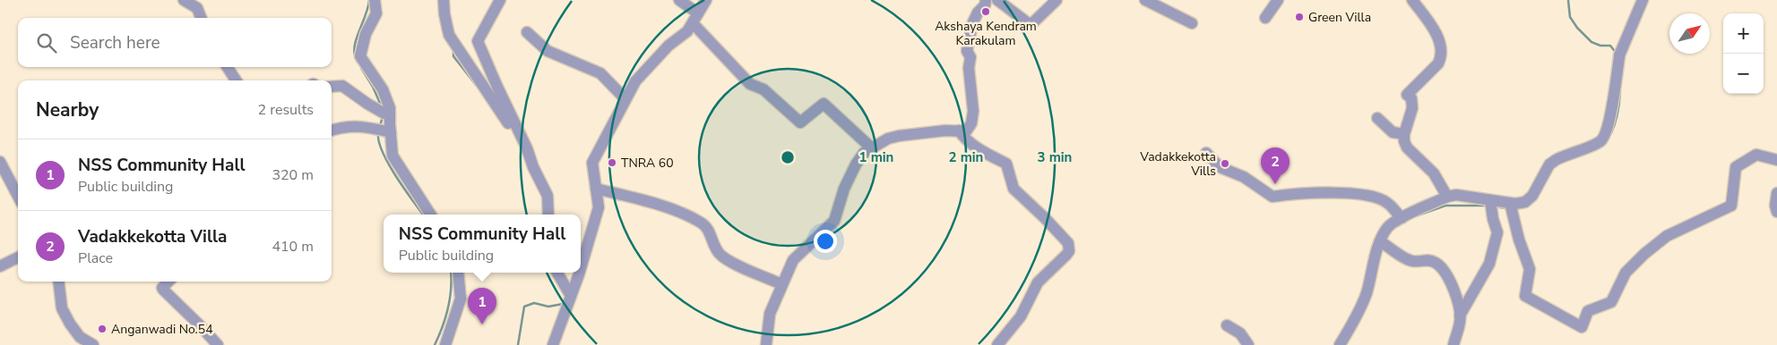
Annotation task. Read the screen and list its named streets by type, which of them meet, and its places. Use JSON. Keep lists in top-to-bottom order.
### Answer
{
  "places": [
    "Akshaya Kendram Karakulam",
    "Green Villa",
    "TNRA 60",
    "Vadakkekotta Vills",
    "Anganwadi No.54"
  ],
  "north": "top right",
  "page": {
    "map_buttons": ["+", "−"],
    "search": "Search here",
    "heading": ["Nearby", "2 results"],
    "list": [
      {
        "mark": "1",
        "name": "NSS Community Hall",
        "note": "Public building",
        "value": "320 m"
      },
      {
        "mark": "2",
        "name": "Vadakkekotta Villa",
        "note": "Place",
        "value": "410 m"
      }
    ],
    "pins": ["2", "1"],
    "popup": ["NSS Community Hall", "Public building"]
  },
  "rings": ["1 min", "2 min", "3 min"]
}
